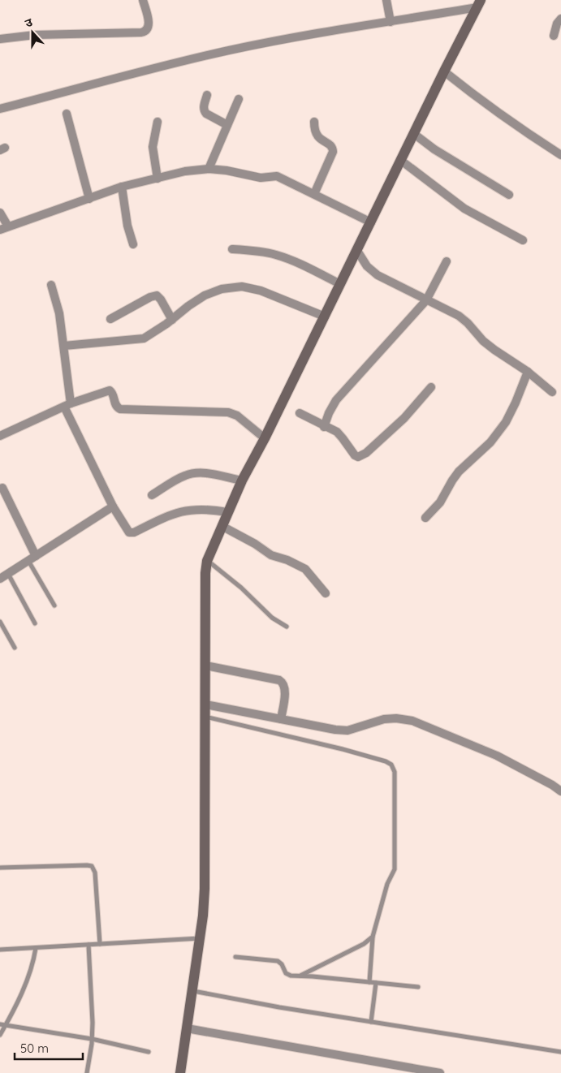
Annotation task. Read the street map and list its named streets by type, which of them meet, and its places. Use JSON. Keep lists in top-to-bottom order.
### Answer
{
  "scale_bar": "50 m",
  "north": "top"
}
